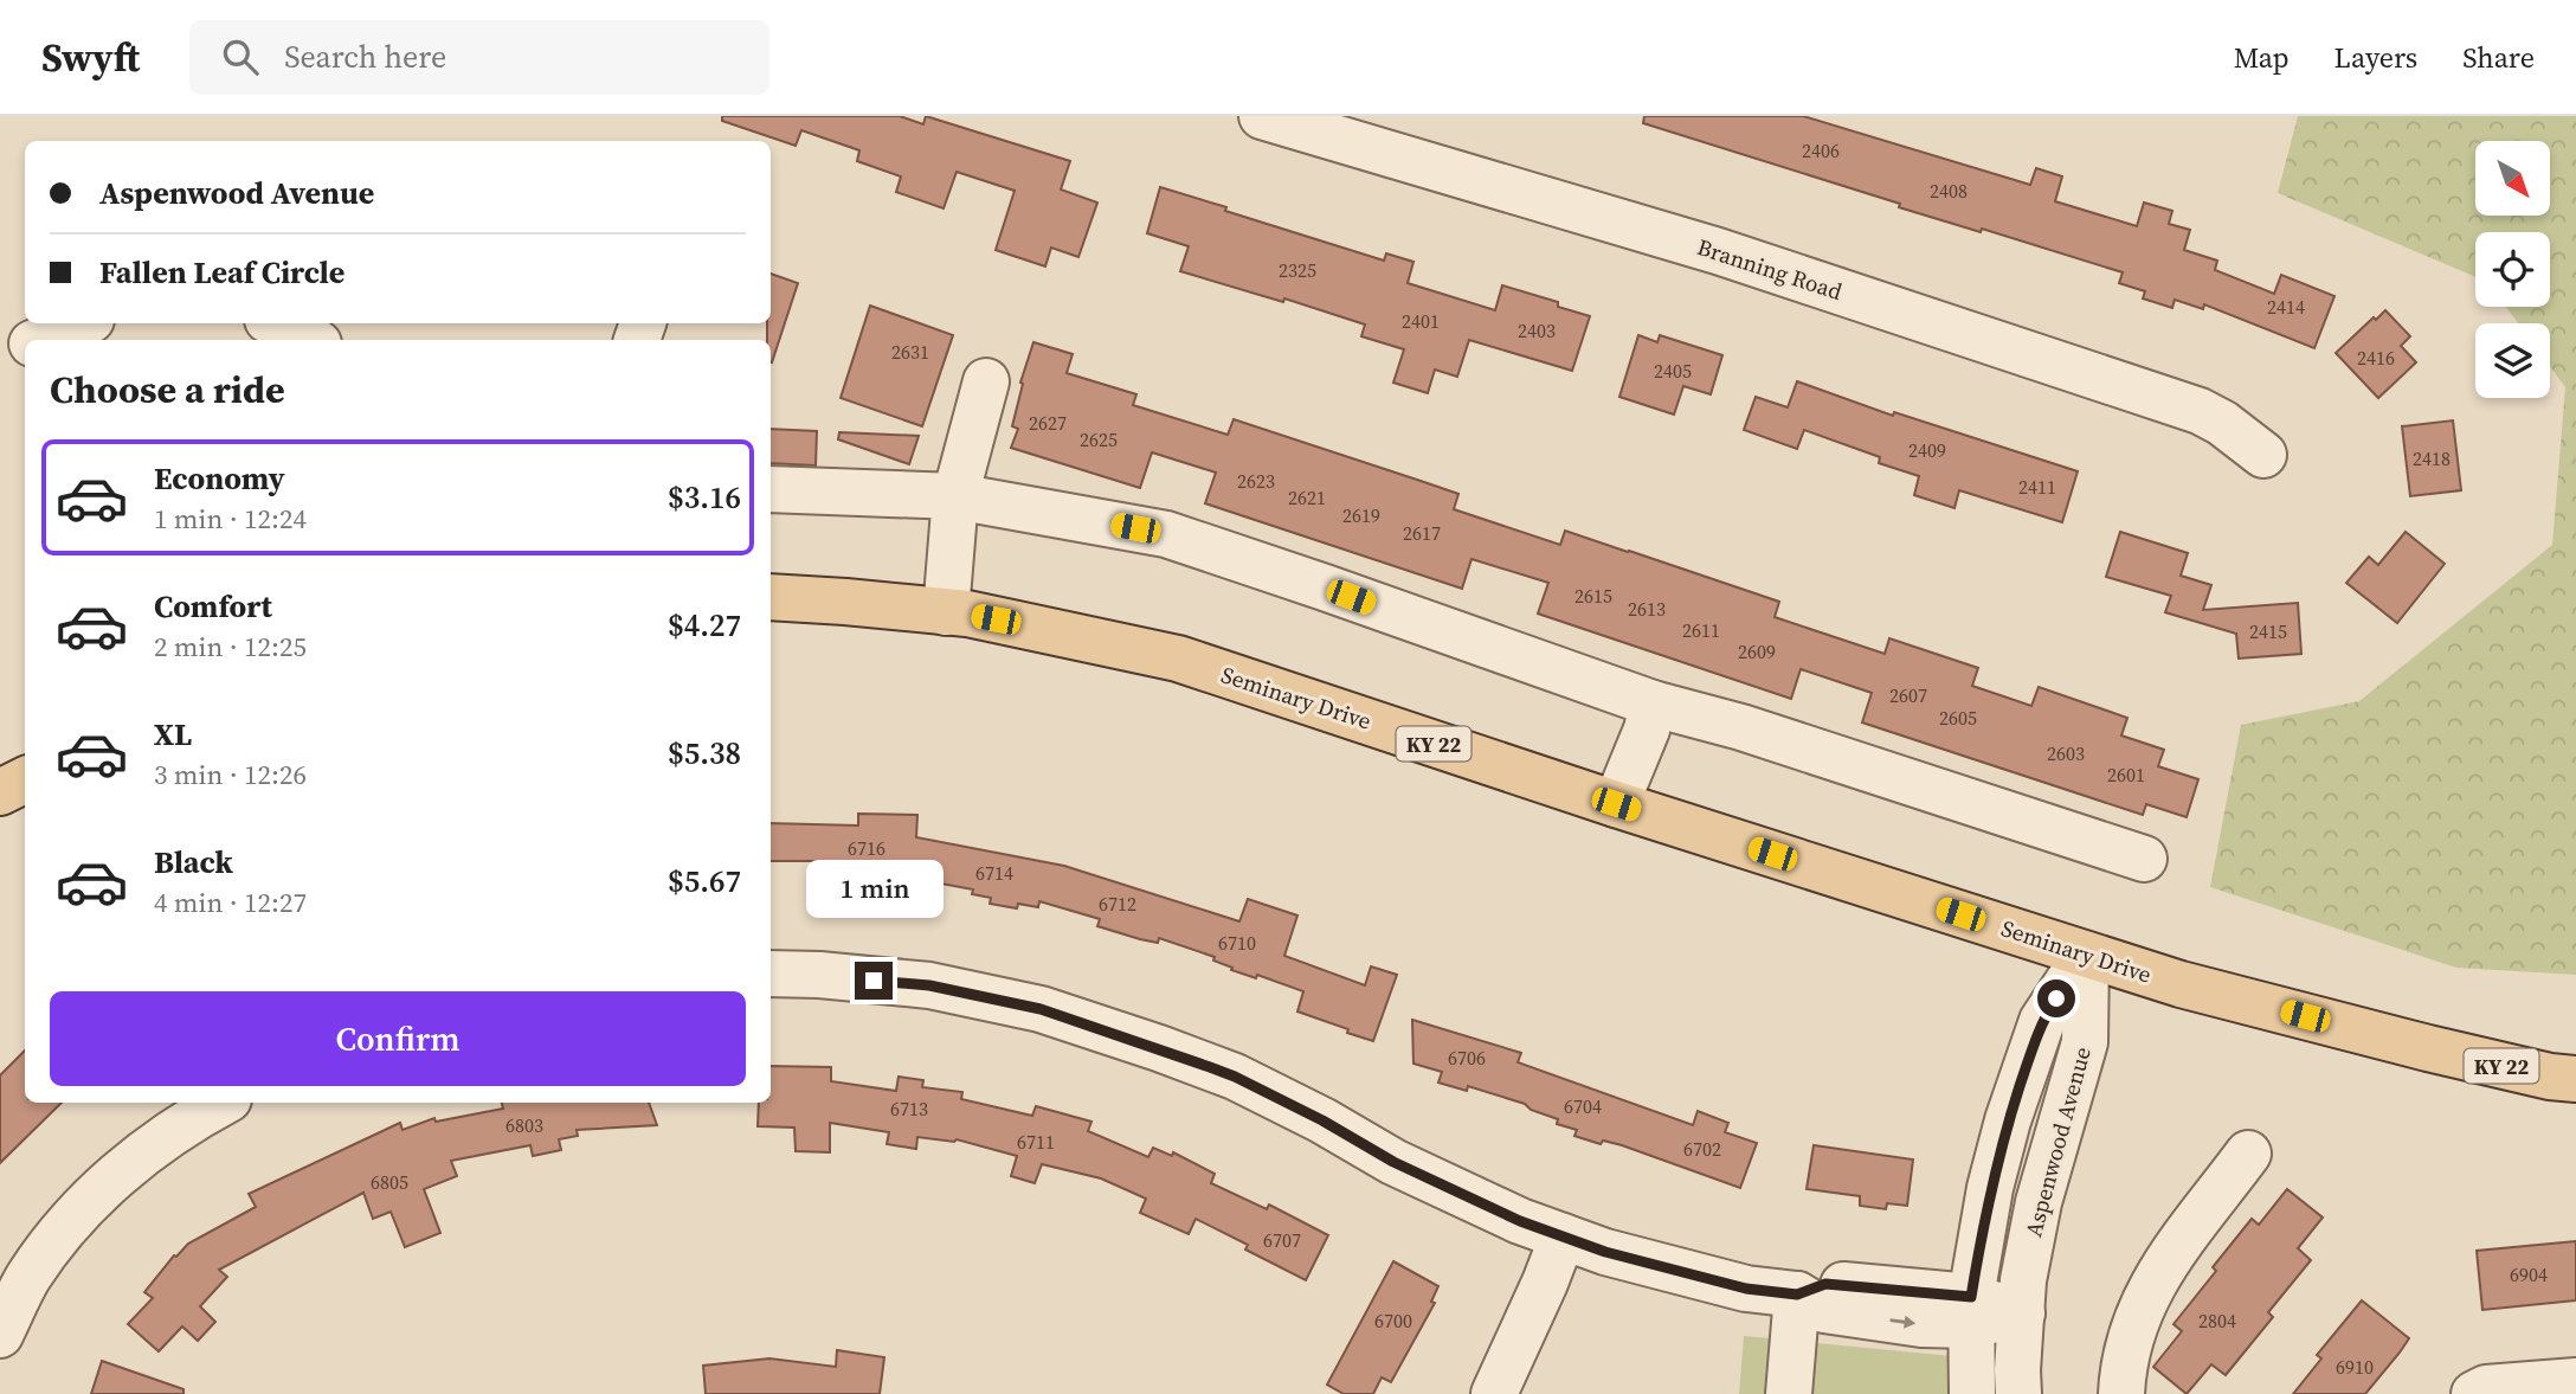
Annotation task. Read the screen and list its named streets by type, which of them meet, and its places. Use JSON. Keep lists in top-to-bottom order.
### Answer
{
  "streets": {
    "main road": ["Seminary Drive", "KY 22"],
    "street": ["Branning Road", "Aspenwood Avenue"]
  },
  "crossings": [
    ["Seminary Drive", "Aspenwood Avenue"]
  ],
  "house_numbers": [
    "2406",
    "2408",
    "2325",
    "2414",
    "2401",
    "2403",
    "2631",
    "2416",
    "2405",
    "2627",
    "2625",
    "2409",
    "2418",
    "2623",
    "2411",
    "2621",
    "2619",
    "2617",
    "2615",
    "2613",
    "2611",
    "2415",
    "2609",
    "2607",
    "2605",
    "2603",
    "2601",
    "6716",
    "6714",
    "6712",
    "6710",
    "6706",
    "6704",
    "6713",
    "6803",
    "6711",
    "6702",
    "6805",
    "6707",
    "6904",
    "6700",
    "2804",
    "6910"
  ],
  "north": "bottom right",
  "page": {
    "header": "Swyft",
    "search": "Search here",
    "nav": ["Map", "Layers", "Share"],
    "banner": ["Aspenwood Avenue", "Fallen Leaf Circle"],
    "heading": "Choose a ride",
    "list": [
      {
        "name": "Economy",
        "note": "1 min · 12:24",
        "value": "$3.16"
      },
      {
        "name": "Comfort",
        "note": "2 min · 12:25",
        "value": "$4.27"
      },
      {
        "name": "XL",
        "note": "3 min · 12:26",
        "value": "$5.38"
      },
      {
        "name": "Black",
        "note": "4 min · 12:27",
        "value": "$5.67"
      }
    ],
    "bubble": "1 min",
    "buttons": "Confirm"
  }
}
